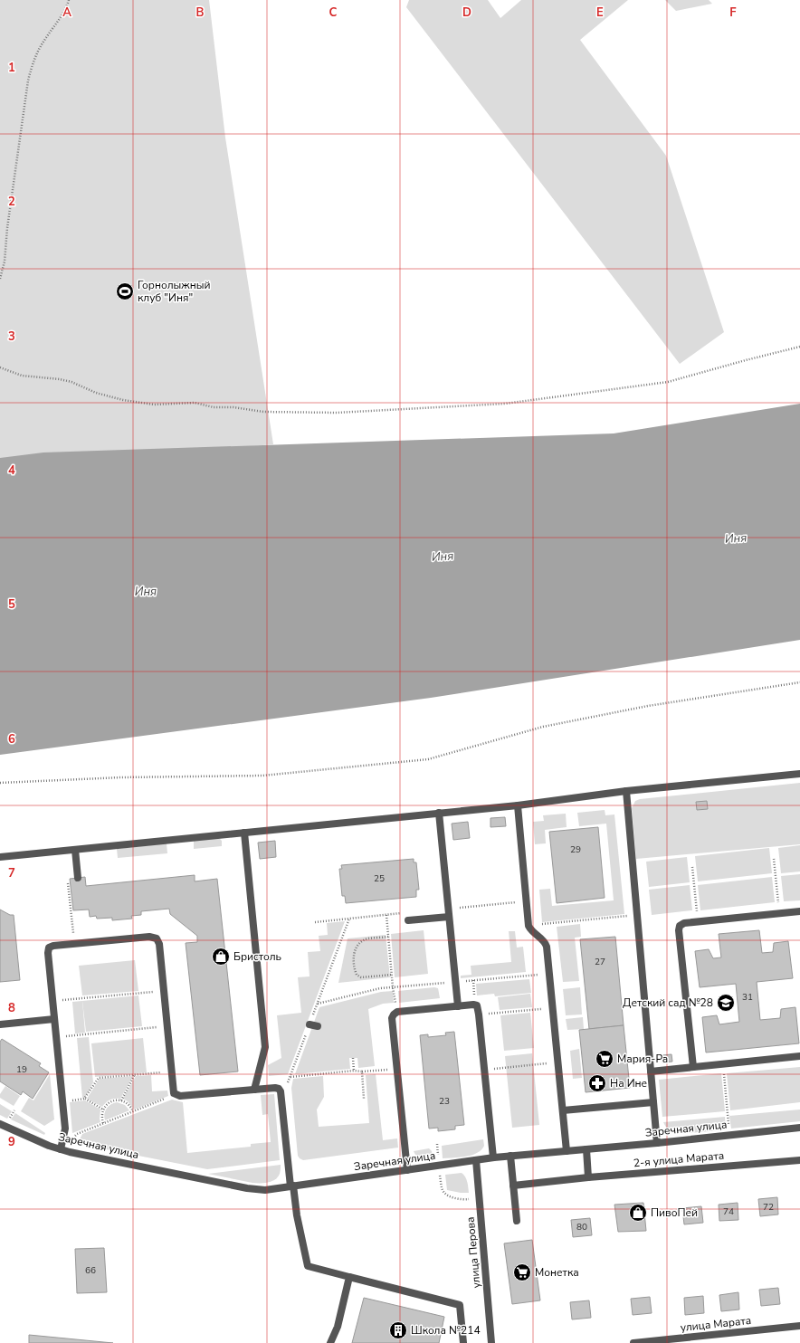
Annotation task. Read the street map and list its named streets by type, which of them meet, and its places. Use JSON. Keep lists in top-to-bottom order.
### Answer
{
  "streets": {
    "street": [
      "Заречная улица",
      "2-я улица Марата",
      "улица Перова",
      "улица Марата"
    ]
  },
  "crossings": [
    ["Заречная улица", "улица Перова"]
  ],
  "water": ["Иня"],
  "places": {
    "sports": ["Горнолыжный клуб \"Иня\""],
    "shop": ["Бристоль", "ПивоПей"],
    "school or university": ["Детский сад №28"],
    "supermarket": ["Мария-Ра", "Монетка"],
    "pharmacy": ["На Ине"],
    "building": ["Школа №214"]
  },
  "house_numbers": [
    "29",
    "25",
    "27",
    "31",
    "19",
    "23",
    "72",
    "74",
    "80",
    "66"
  ],
  "grid": {
    "columns": [
      "A",
      "B",
      "C",
      "D",
      "E",
      "F"
    ],
    "rows": [
      "1",
      "2",
      "3",
      "4",
      "5",
      "6",
      "7",
      "8",
      "9"
    ]
  }
}
